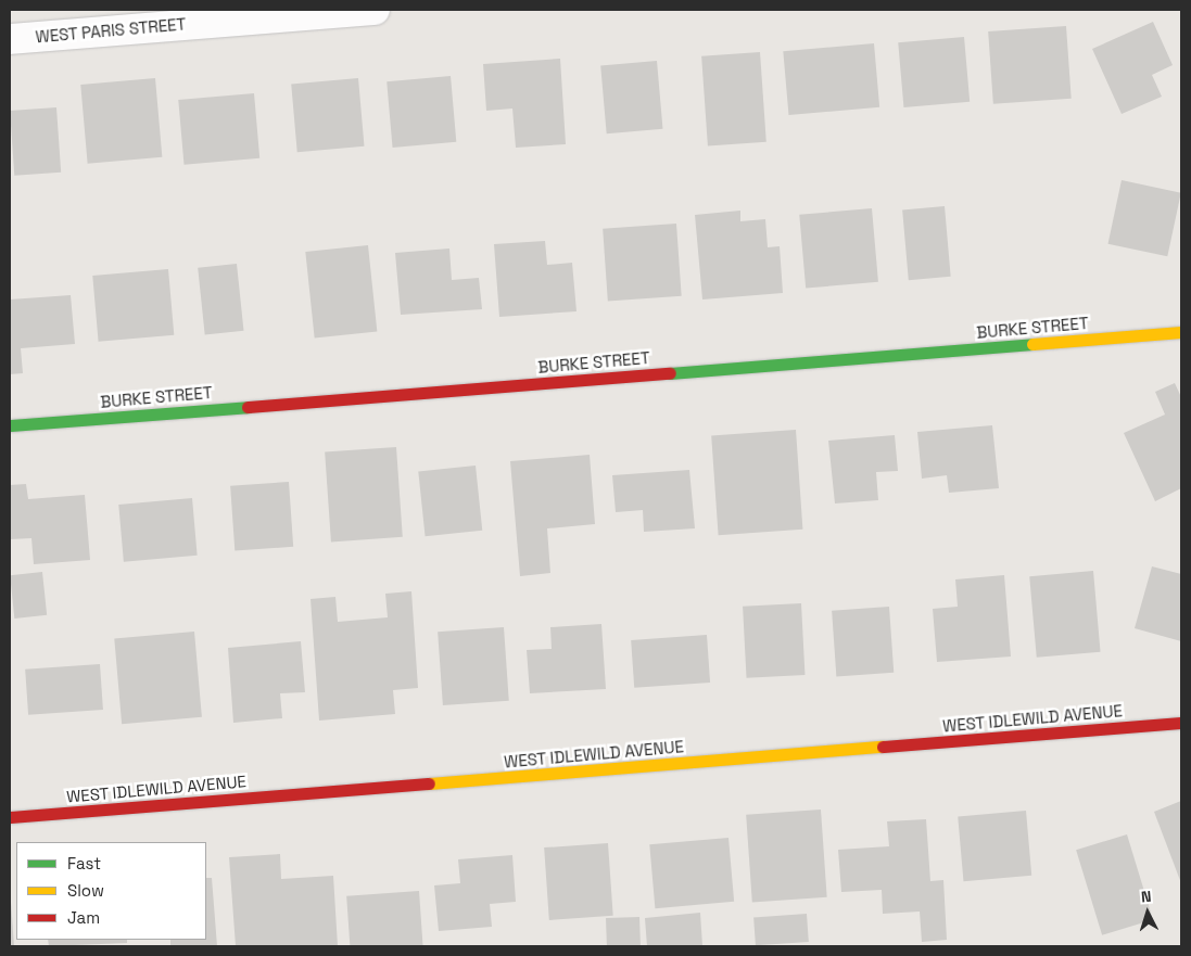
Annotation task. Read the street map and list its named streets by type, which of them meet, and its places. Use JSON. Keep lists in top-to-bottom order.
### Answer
{
  "streets": {
    "street": ["WEST PARIS STREET", "BURKE STREET", "WEST IDLEWILD AVENUE"]
  },
  "legend": ["Fast", "Slow", "Jam"],
  "north": "top"
}
